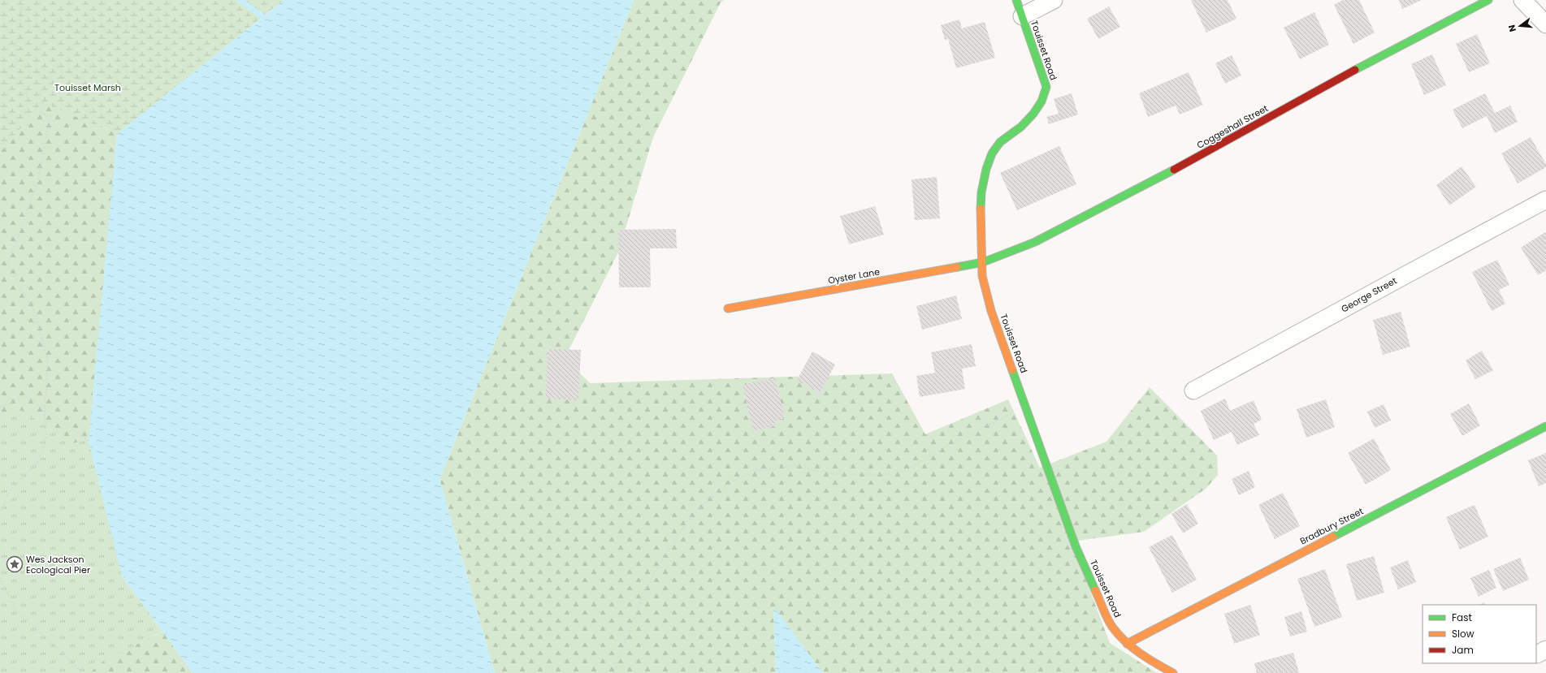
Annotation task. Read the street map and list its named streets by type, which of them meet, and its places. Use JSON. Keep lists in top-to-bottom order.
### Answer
{
  "streets": {
    "street": [
      "Touisset Road",
      "Coggeshall Street",
      "Oyster Lane",
      "George Street",
      "Bradbury Street"
    ]
  },
  "crossings": [
    ["Touisset Road", "Coggeshall Street"],
    ["Touisset Road", "Oyster Lane"],
    ["Touisset Road", "Bradbury Street"],
    ["Coggeshall Street", "Oyster Lane"]
  ],
  "parks": ["Touisset Marsh"],
  "places": {
    "place": ["Wes Jackson Ecological Pier"]
  },
  "legend": ["Fast", "Slow", "Jam"],
  "north": "left"
}
